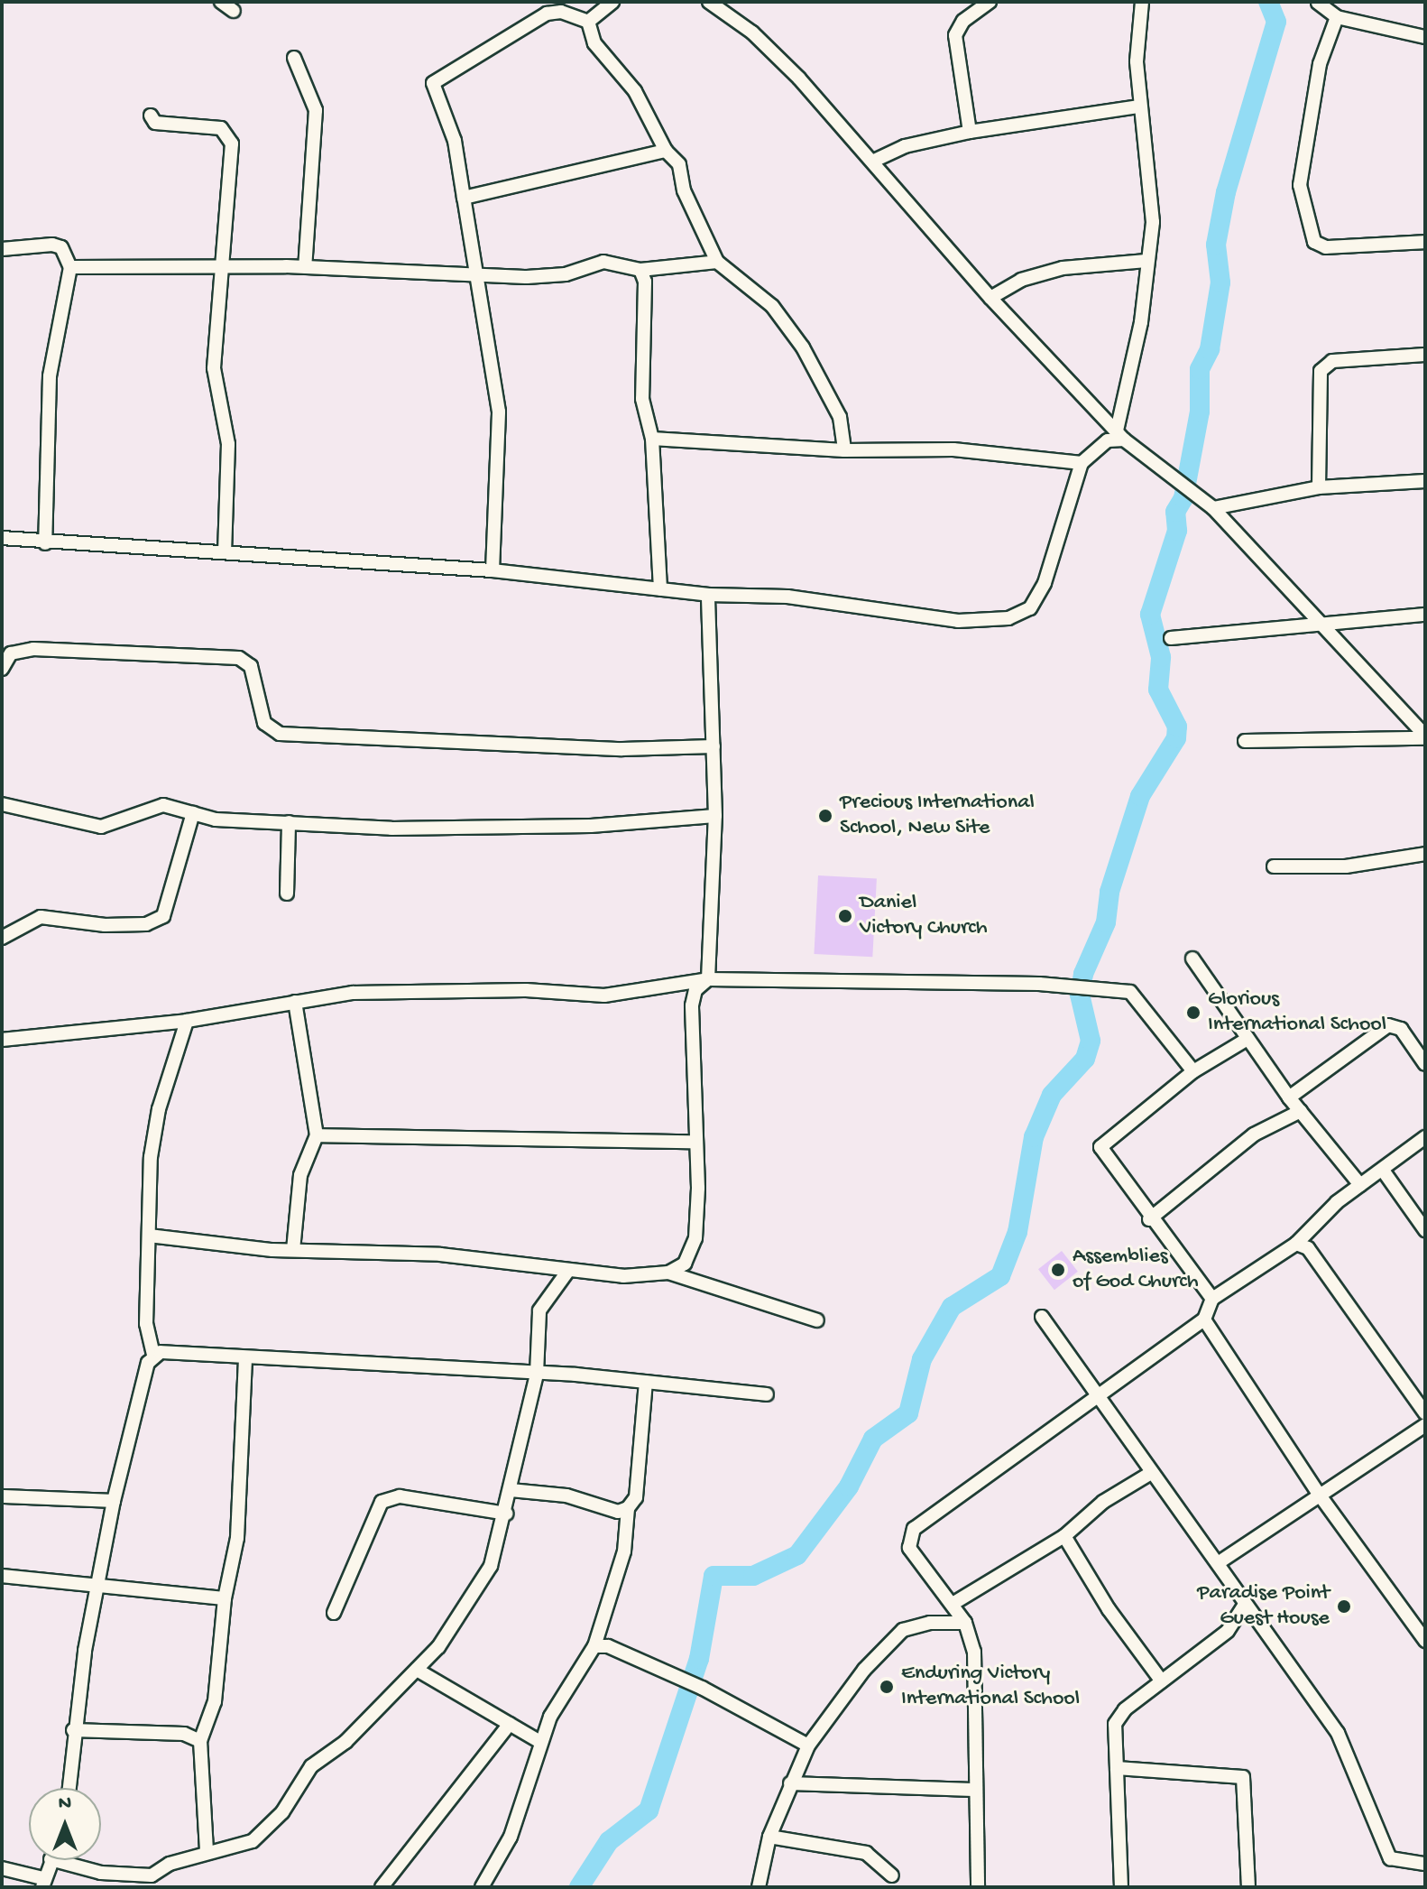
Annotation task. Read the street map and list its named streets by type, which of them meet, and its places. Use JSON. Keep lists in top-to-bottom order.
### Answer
{
  "places": [
    "Precious International School, New Site",
    "Daniel Victory Church",
    "Glorious International School",
    "Assemblies of God Church",
    "Paradise Point Guest House",
    "Enduring Victory International School"
  ],
  "north": "top"
}
